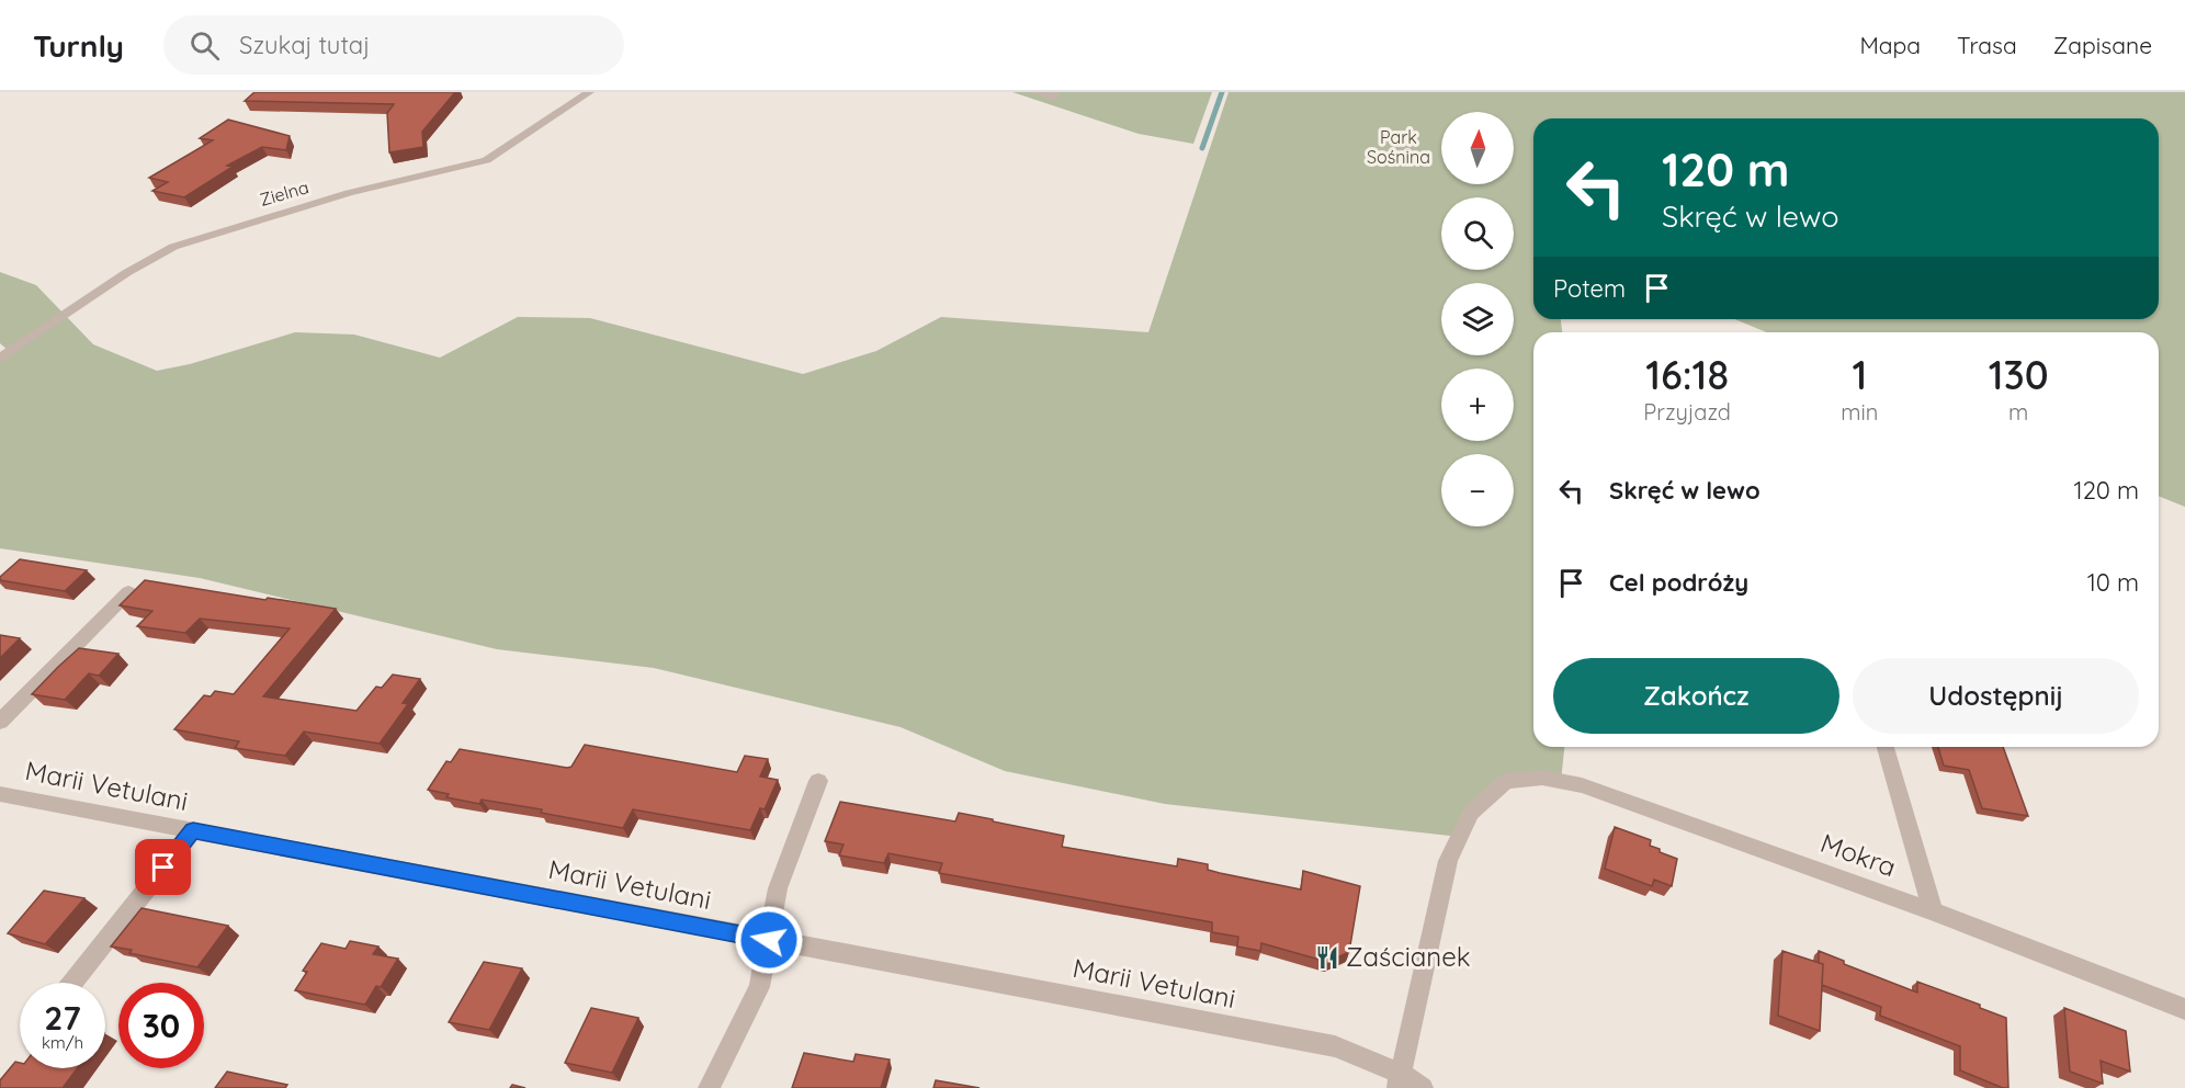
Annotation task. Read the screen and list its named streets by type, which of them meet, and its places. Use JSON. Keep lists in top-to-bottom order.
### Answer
{
  "streets": {
    "street": ["Zielna", "Marii Vetulani", "Mokra"]
  },
  "crossings": [
    ["Marii Vetulani", "Mokra"]
  ],
  "parks": ["Park Sośnina"],
  "places": {
    "restaurant": ["Zaścianek"]
  },
  "north": "top",
  "page": {
    "header": "Turnly",
    "search": "Szukaj tutaj",
    "nav": ["Mapa", "Trasa", "Zapisane"],
    "map_buttons": ["+", "−"],
    "turn": ["120 m", "Skręć w lewo"],
    "then": "Potem",
    "eta": [
      "16:18",
      "Przyjazd",
      "1",
      "min",
      "130",
      "m"
    ],
    "list": [
      {
        "name": "Skręć w lewo",
        "value": "120 m"
      },
      {
        "name": "Cel podróży",
        "value": "10 m"
      }
    ],
    "buttons": ["Zakończ", "Udostępnij"],
    "speed": "27 km/h",
    "limit": "30"
  }
}
